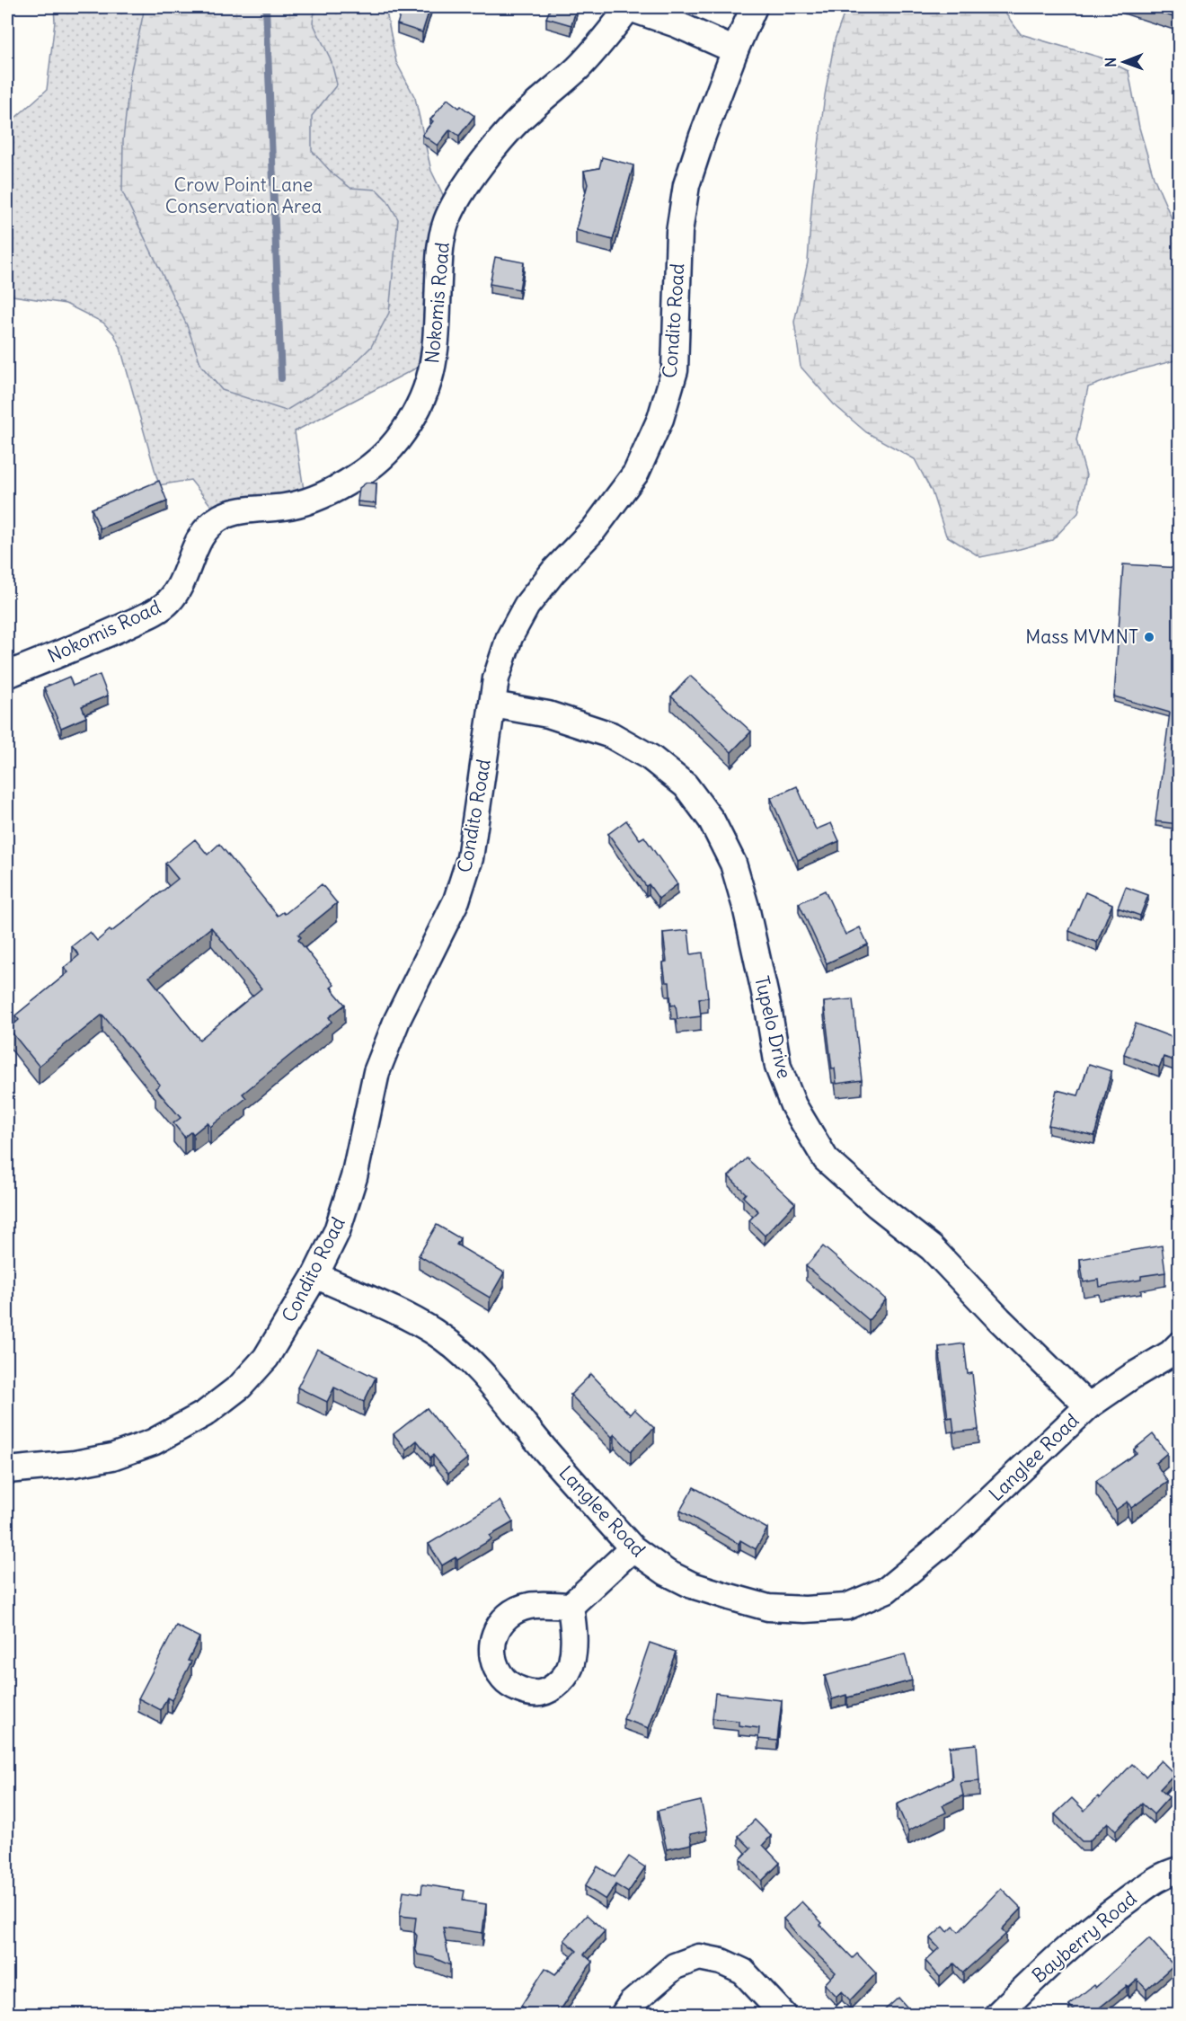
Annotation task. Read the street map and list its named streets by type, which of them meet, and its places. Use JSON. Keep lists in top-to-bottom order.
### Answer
{
  "streets": {
    "street": [
      "Nokomis Road",
      "Condito Road",
      "Tupelo Drive",
      "Langlee Road",
      "Bayberry Road"
    ]
  },
  "crossings": [
    ["Condito Road", "Tupelo Drive"],
    ["Condito Road", "Langlee Road"],
    ["Tupelo Drive", "Langlee Road"]
  ],
  "parks": ["Crow Point Lane Conservation Area"],
  "places": ["Mass MVMNT"],
  "north": "left"
}
